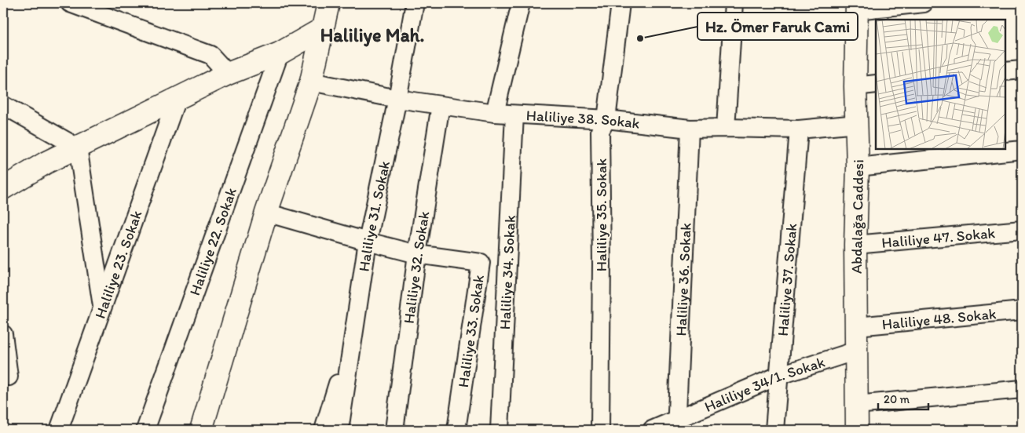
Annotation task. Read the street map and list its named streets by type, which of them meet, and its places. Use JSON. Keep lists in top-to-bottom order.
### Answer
{
  "streets": {
    "street": [
      "Haliliye 38. Sokak",
      "Haliliye 35. Sokak",
      "Haliliye 31. Sokak",
      "Abdalağa Caddesi",
      "Haliliye 47. Sokak",
      "Haliliye 22. Sokak",
      "Haliliye 23. Sokak",
      "Haliliye 32. Sokak",
      "Haliliye 34. Sokak",
      "Haliliye 36. Sokak",
      "Haliliye 37. Sokak",
      "Haliliye 48. Sokak",
      "Haliliye 33. Sokak",
      "Haliliye 34/1. Sokak"
    ]
  },
  "crossings": [
    ["Haliliye 38. Sokak", "Haliliye 35. Sokak"],
    ["Haliliye 38. Sokak", "Haliliye 31. Sokak"],
    ["Haliliye 38. Sokak", "Abdalağa Caddesi"],
    ["Haliliye 38. Sokak", "Haliliye 32. Sokak"],
    ["Haliliye 38. Sokak", "Haliliye 34. Sokak"],
    ["Haliliye 38. Sokak", "Haliliye 36. Sokak"],
    ["Haliliye 38. Sokak", "Haliliye 37. Sokak"],
    ["Haliliye 31. Sokak", "Haliliye 33. Sokak"],
    ["Abdalağa Caddesi", "Haliliye 47. Sokak"],
    ["Abdalağa Caddesi", "Haliliye 48. Sokak"],
    ["Abdalağa Caddesi", "Haliliye 34/1. Sokak"],
    ["Haliliye 32. Sokak", "Haliliye 33. Sokak"],
    ["Haliliye 36. Sokak", "Haliliye 34/1. Sokak"],
    ["Haliliye 37. Sokak", "Haliliye 34/1. Sokak"]
  ],
  "districts": ["Haliliye Mah."],
  "places": ["Hz. Ömer Faruk Cami"],
  "scale_bar": "20 m"
}
